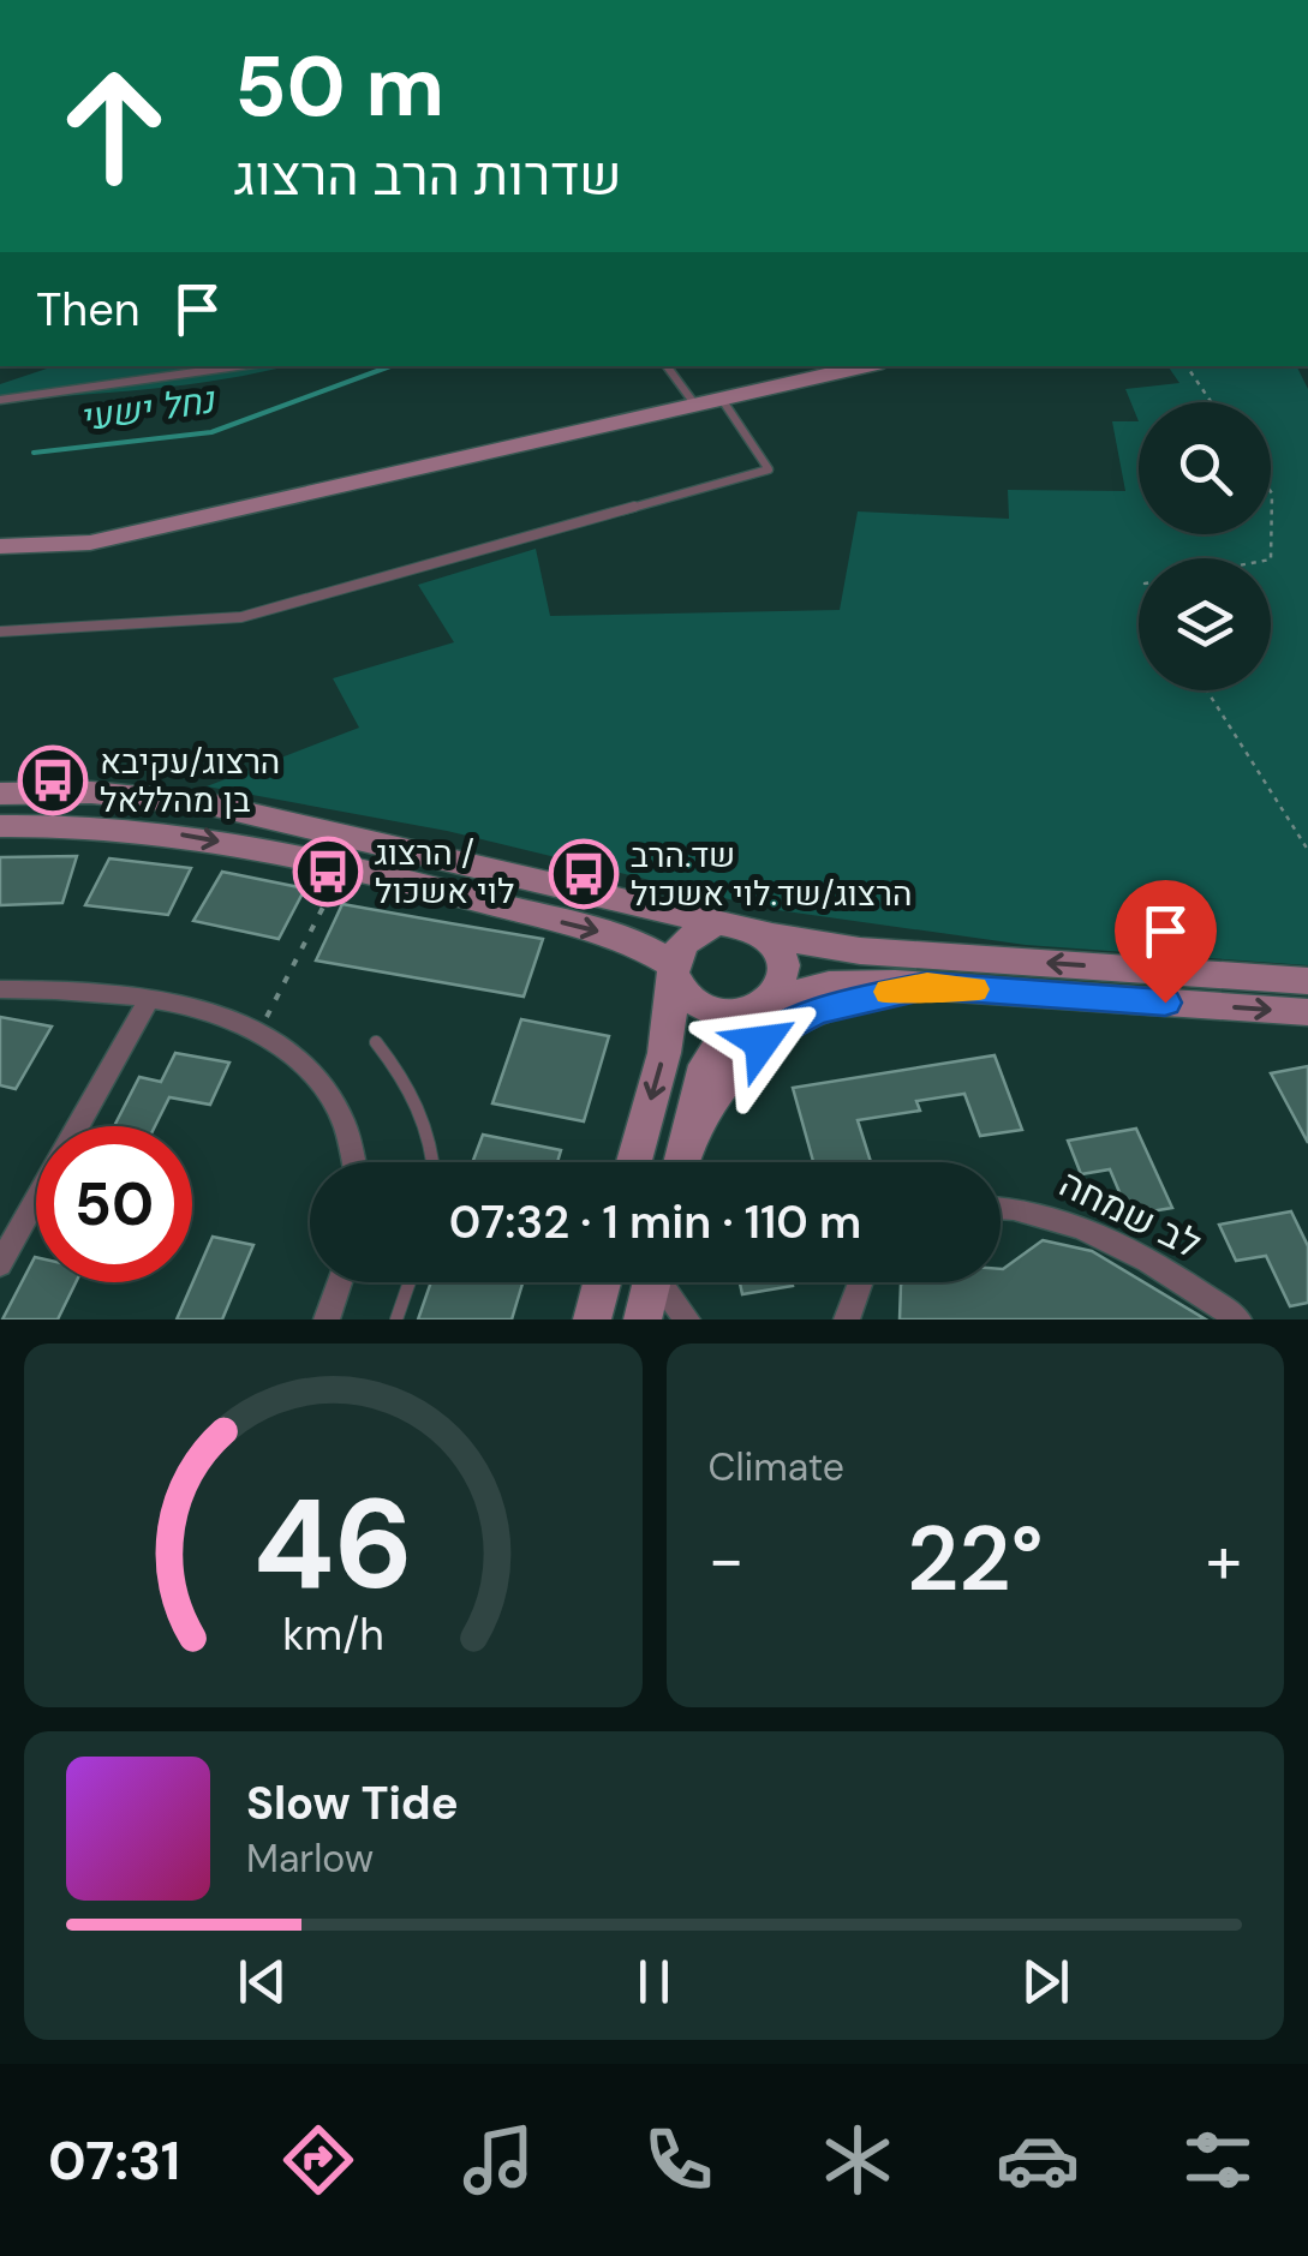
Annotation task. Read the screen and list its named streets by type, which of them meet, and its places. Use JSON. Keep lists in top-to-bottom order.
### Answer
{
  "streets": {
    "street": ["לב שמחה"]
  },
  "water": ["נחל ישעי"],
  "places": {
    "bus stop": ["הרצוג/עקיבא בן מהללאל", "הרצוג / לוי אשכול", "שד.הרב הרצוג/שד.לוי אשכול"]
  },
  "page": {
    "turn": ["50 m", "שדרות הרב הרצוג"],
    "then": "Then",
    "limit": "50",
    "trip": "07:32 · 1 min · 110 m",
    "tile": "Climate",
    "heat": ["−", "22°", "+"],
    "song": ["Slow Tide", "Marlow"],
    "tabs": "07:31",
    "gauge": ["46", "km/h"]
  }
}
